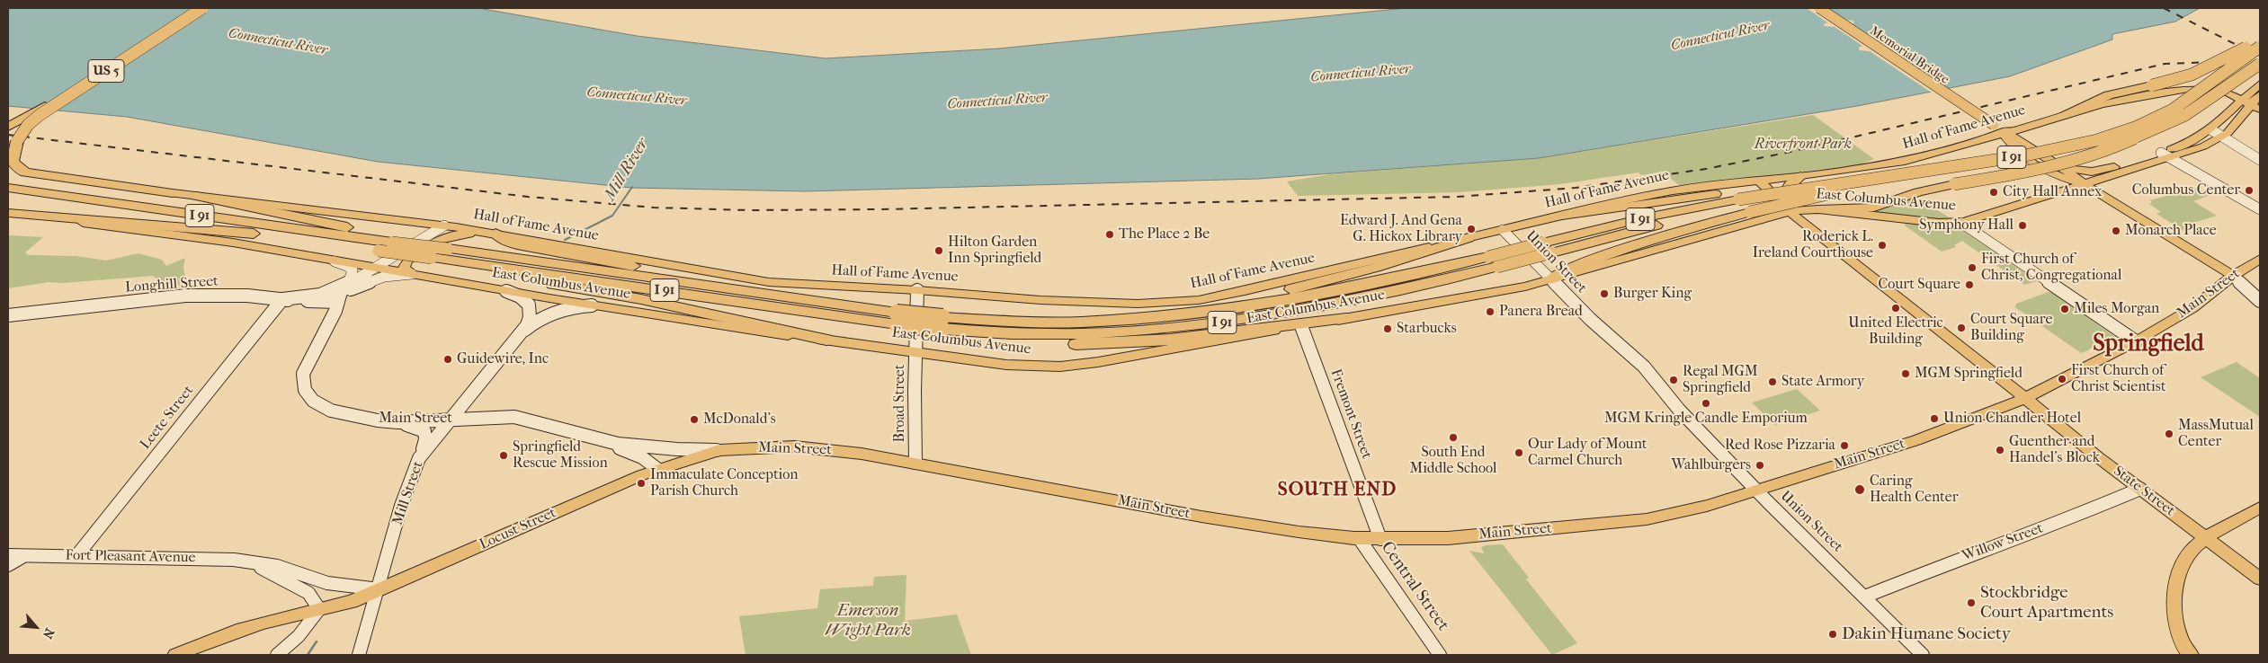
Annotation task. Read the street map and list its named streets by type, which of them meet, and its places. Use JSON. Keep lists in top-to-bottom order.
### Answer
{
  "streets": {
    "highway": ["US 5", "I 91"],
    "main road": [
      "Memorial Bridge",
      "Hall of Fame Avenue",
      "East Columbus Avenue",
      "Union Street",
      "Longhill Street",
      "Main Street",
      "Broad Street",
      "Fremont Street",
      "Leete Street",
      "State Street",
      "Mill Street",
      "Locust Street",
      "Willow Street",
      "Fort Pleasant Avenue",
      "Central Street"
    ]
  },
  "crossings": [
    ["Memorial Bridge", "Hall of Fame Avenue"],
    ["Hall of Fame Avenue", "East Columbus Avenue"],
    ["Hall of Fame Avenue", "Union Street"],
    ["Hall of Fame Avenue", "Main Street"],
    ["Hall of Fame Avenue", "Broad Street"],
    ["Hall of Fame Avenue", "State Street"],
    ["East Columbus Avenue", "Union Street"],
    ["East Columbus Avenue", "Main Street"],
    ["East Columbus Avenue", "Broad Street"],
    ["East Columbus Avenue", "Fremont Street"],
    ["East Columbus Avenue", "State Street"],
    ["East Columbus Avenue", "Mill Street"],
    ["Union Street", "Main Street"],
    ["Union Street", "Willow Street"],
    ["Longhill Street", "Main Street"],
    ["Longhill Street", "Leete Street"],
    ["Main Street", "Broad Street"],
    ["Main Street", "Fremont Street"],
    ["Main Street", "State Street"],
    ["Main Street", "Mill Street"],
    ["Main Street", "Locust Street"],
    ["Main Street", "Central Street"],
    ["Leete Street", "Fort Pleasant Avenue"],
    ["State Street", "Willow Street"],
    ["Mill Street", "Locust Street"],
    ["Mill Street", "Fort Pleasant Avenue"],
    ["Locust Street", "Fort Pleasant Avenue"]
  ],
  "districts": ["Springfield", "SOUTH END"],
  "water": ["Connecticut River", "Mill River"],
  "parks": ["Riverfront Park", "Emerson Wight Park"],
  "places": [
    "Columbus Center",
    "City Hall Annex",
    "Symphony Hall",
    "Edward J. And Gena G. Hickox Library",
    "Monarch Place",
    "The Place 2 Be",
    "Roderick L. Ireland Courthouse",
    "Hilton Garden Inn Springfield",
    "First Church of Christ, Congregational",
    "Court Square",
    "Burger King",
    "United Electric Building",
    "Miles Morgan",
    "Panera Bread",
    "Court Square Building",
    "Starbucks",
    "Guidewire, Inc",
    "MGM Springfield",
    "First Church of Christ Scientist",
    "Regal MGM Springfield",
    "State Armory",
    "MGM Kringle Candle Emporium",
    "Union Chandler Hotel",
    "McDonald's",
    "MassMutual Center",
    "South End Middle School",
    "Red Rose Pizzaria",
    "Guenther and Handel's Block",
    "Our Lady of Mount Carmel Church",
    "Springfield Rescue Mission",
    "Wahlburgers",
    "Immaculate Conception Parish Church",
    "Caring Health Center",
    "Stockbridge Court Apartments",
    "Dakin Humane Society"
  ],
  "north": "bottom right"
}
